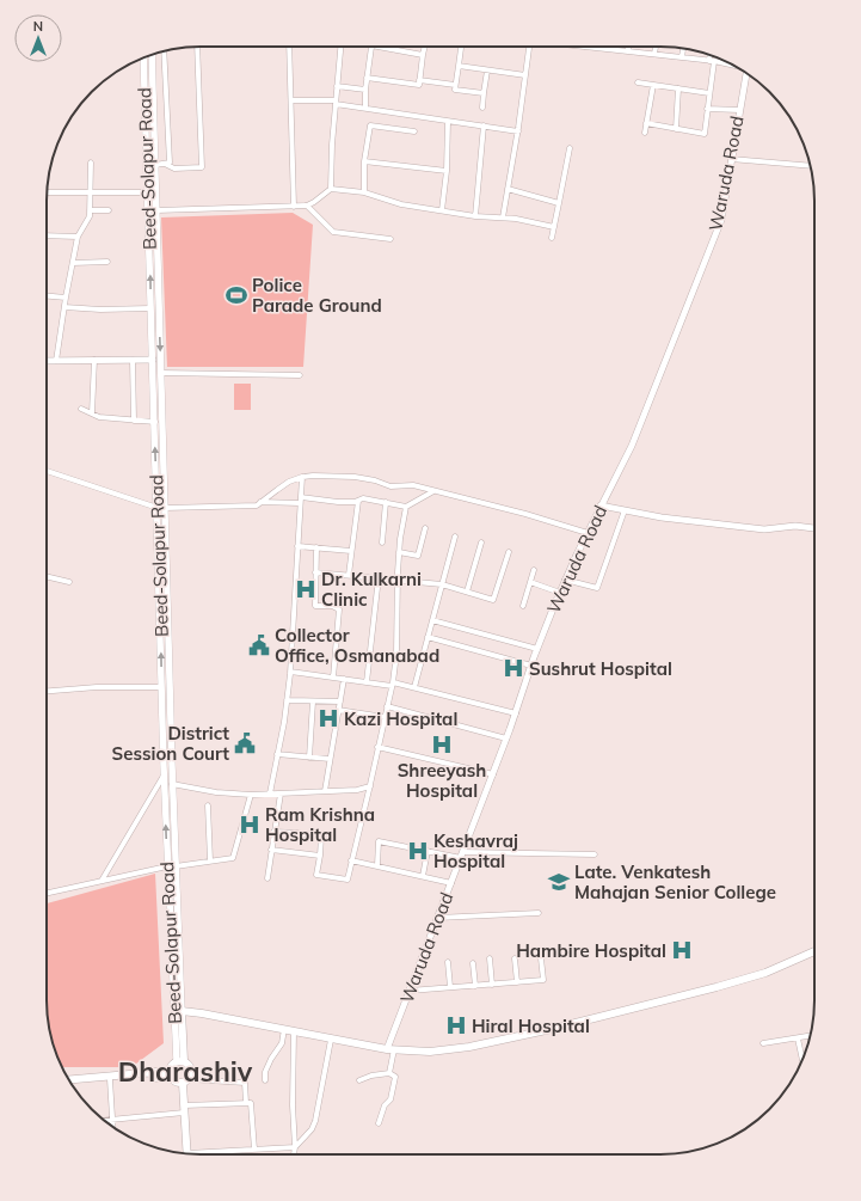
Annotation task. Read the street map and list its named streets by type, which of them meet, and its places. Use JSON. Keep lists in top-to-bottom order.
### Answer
{
  "streets": {
    "main road": ["Beed-Solapur Road"],
    "street": ["Waruda Road"]
  },
  "districts": ["Dharashiv"],
  "places": {
    "sports": ["Police Parade Ground"],
    "hospital": [
      "Dr. Kulkarni Clinic",
      "Sushrut Hospital",
      "Kazi Hospital",
      "Shreeyash Hospital",
      "Ram Krishna Hospital",
      "Keshavraj Hospital",
      "Hambire Hospital",
      "Hiral Hospital"
    ],
    "public building": ["Collector Office, Osmanabad", "District Session Court"],
    "school or university": ["Late. Venkatesh Mahajan Senior College"]
  },
  "north": "top"
}
